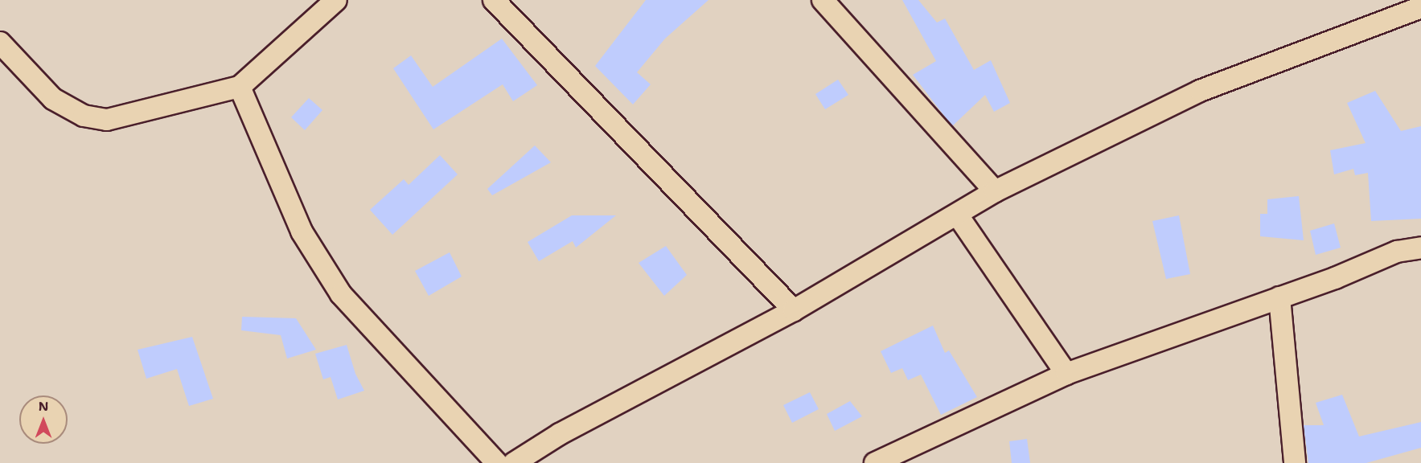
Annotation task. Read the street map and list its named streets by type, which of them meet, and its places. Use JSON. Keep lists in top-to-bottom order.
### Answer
{
  "north": "top"
}
